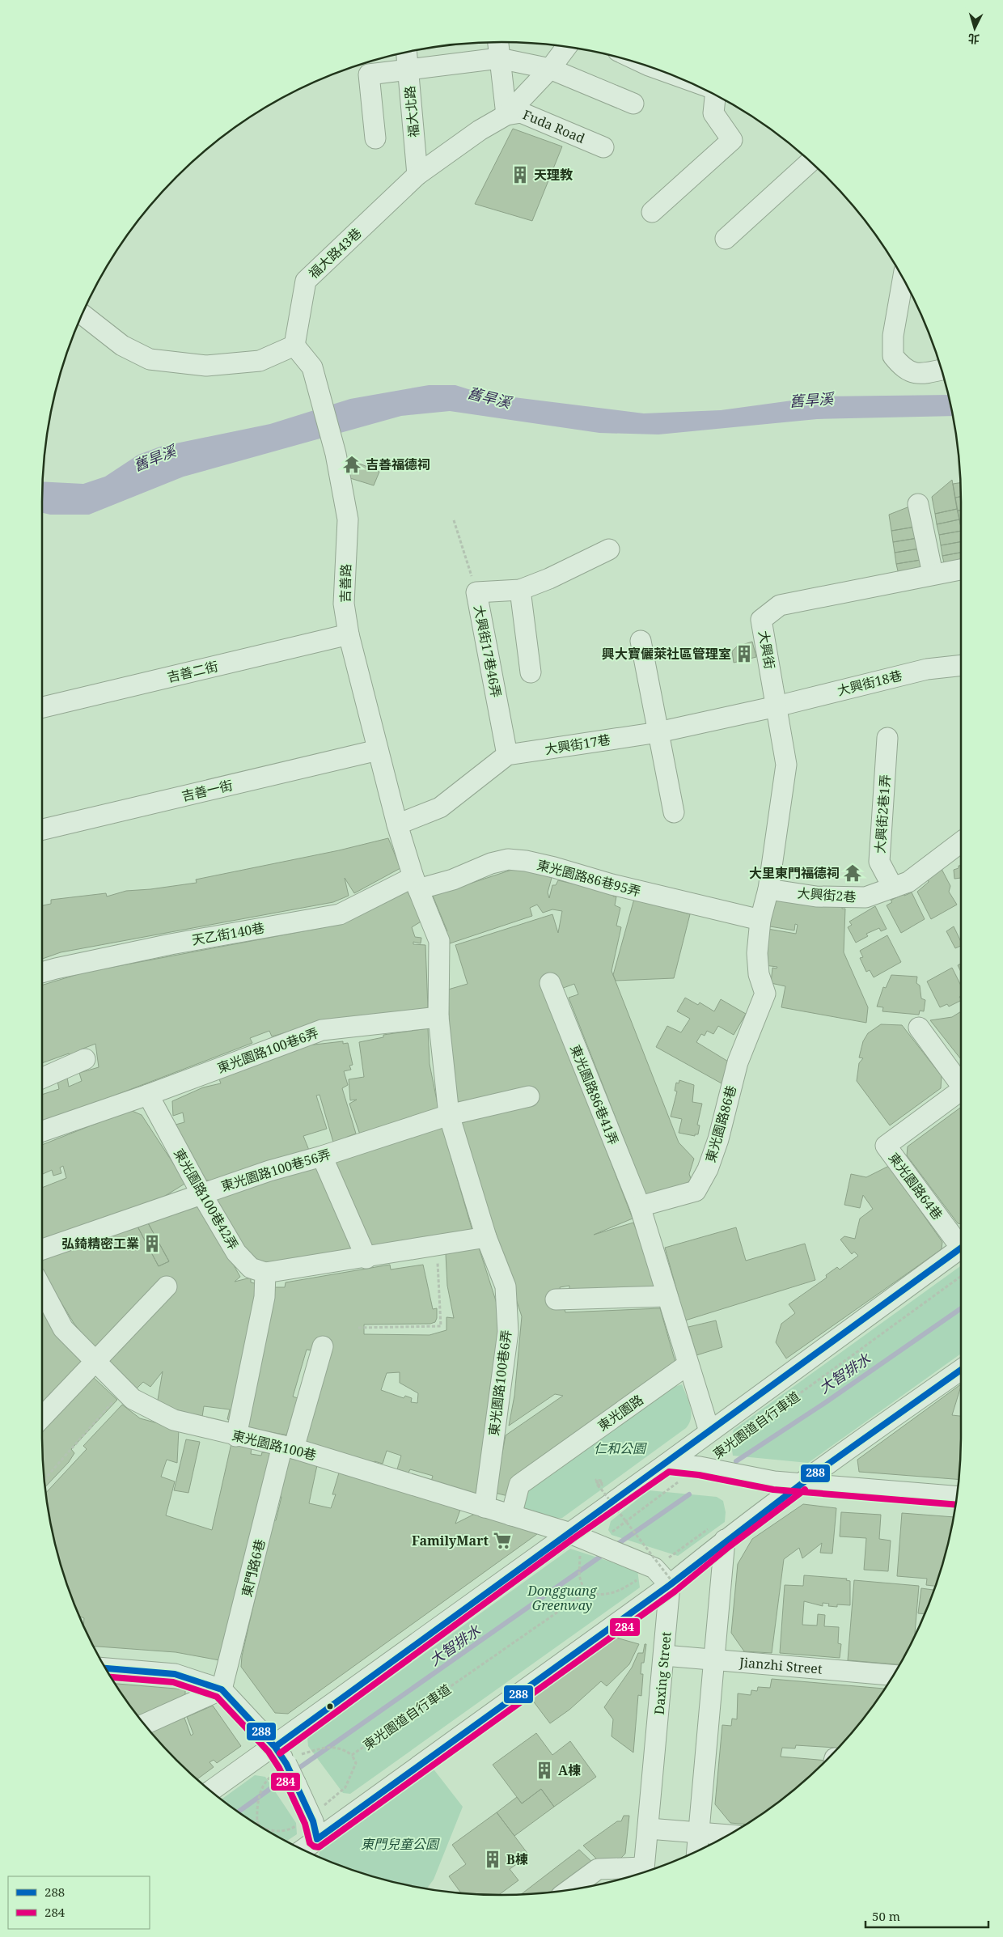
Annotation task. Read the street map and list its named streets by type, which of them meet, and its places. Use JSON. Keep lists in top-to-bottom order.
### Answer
{
  "streets": {
    "street": [
      "福大北路",
      "Fuda Road",
      "福大路43巷",
      "吉善路",
      "大興街",
      "大興街17巷46弄",
      "吉善二街",
      "大興街18巷",
      "大興街17巷",
      "吉善一街",
      "大興街2巷1弄",
      "東光園路86巷95弄",
      "大興街2巷",
      "天乙街140巷",
      "東光園路100巷6弄",
      "東光園路86巷41弄",
      "東光園路86巷",
      "東光園路100巷56弄",
      "東光園路64巷",
      "東光園路100巷42弄",
      "東光園路",
      "東光園路100巷",
      "東門路6巷",
      "Jianzhi Street",
      "Daxing Street"
    ],
    "path": ["東光園道自行車道"]
  },
  "crossings": [
    ["福大北路", "福大路43巷"],
    ["Fuda Road", "福大路43巷"],
    ["福大路43巷", "吉善路"],
    ["吉善路", "吉善二街"],
    ["吉善路", "大興街17巷"],
    ["吉善路", "吉善一街"],
    ["吉善路", "東光園路100巷6弄"],
    ["大興街", "大興街18巷"],
    ["大興街", "大興街17巷"],
    ["大興街", "大興街2巷"],
    ["大興街", "東光園路86巷"],
    ["大興街17巷46弄", "大興街17巷"],
    ["大興街18巷", "大興街17巷"],
    ["大興街17巷", "東光園路100巷6弄"],
    ["大興街2巷1弄", "大興街2巷"],
    ["東光園路86巷95弄", "天乙街140巷"],
    ["東光園路86巷95弄", "東光園路100巷6弄"],
    ["東光園路86巷95弄", "東光園路86巷"],
    ["大興街2巷", "東光園路86巷"],
    ["天乙街140巷", "東光園路100巷6弄"],
    ["東光園路100巷6弄", "東光園路100巷56弄"],
    ["東光園路100巷6弄", "東光園路100巷42弄"],
    ["東光園路100巷6弄", "東光園路100巷"],
    ["東光園路86巷41弄", "東光園路86巷"],
    ["東光園路100巷56弄", "東光園路100巷42弄"],
    ["東光園路", "東光園路100巷"],
    ["東光園路100巷", "東門路6巷"],
    ["Jianzhi Street", "Daxing Street"]
  ],
  "water": ["舊旱溪", "大智排水"],
  "parks": ["仁和公園", "Dongguang Greenway", "東門兒童公園"],
  "places": {
    "building": [
      "天理教",
      "興大寶儷萊社區管理室",
      "弘錡精密工業",
      "A棟",
      "B棟"
    ],
    "temple": ["吉善福德祠", "大里東門福德祠"],
    "supermarket": ["FamilyMart"]
  },
  "lines": ["transit line 288", "transit line 284"],
  "legend": ["288", "284"],
  "scale_bar": "50 m",
  "north": "bottom"
}
